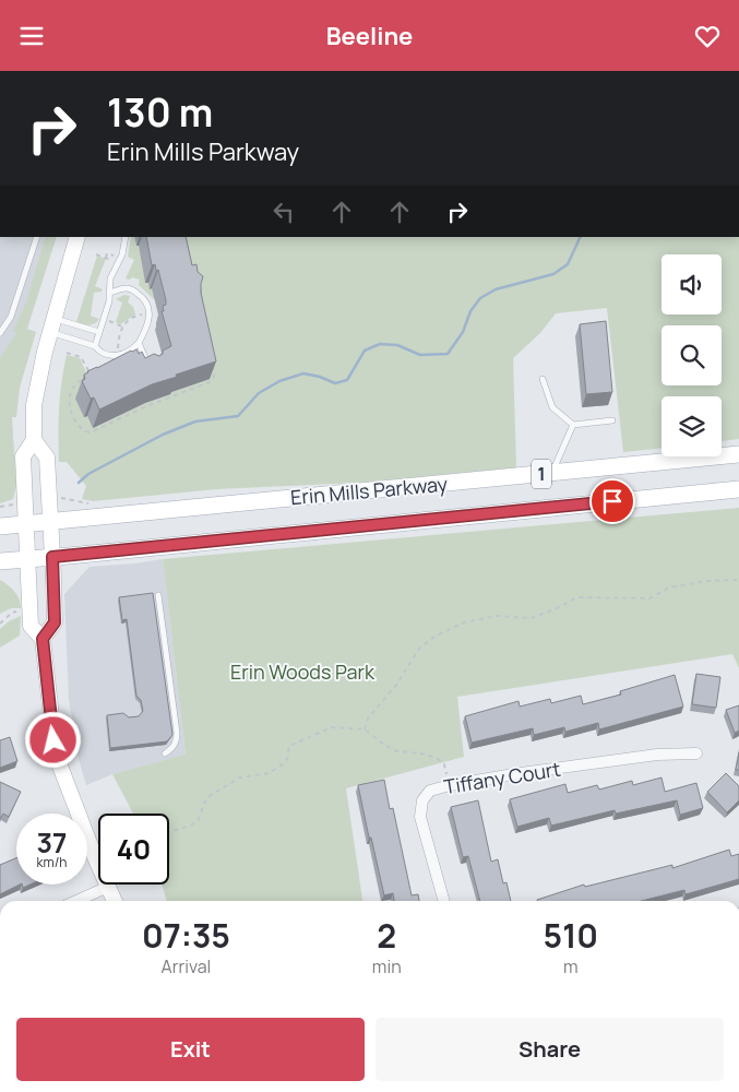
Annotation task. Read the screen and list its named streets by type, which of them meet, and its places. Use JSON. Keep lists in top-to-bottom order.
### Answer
{
  "streets": {
    "main road": ["1", "Erin Mills Parkway"],
    "street": ["Tiffany Court"]
  },
  "parks": ["Erin Woods Park"],
  "page": {
    "header": "Beeline",
    "turn": ["130 m", "Erin Mills Parkway"],
    "speed": "37 km/h",
    "limit": "40",
    "eta": [
      "07:35",
      "Arrival",
      "2",
      "min",
      "510",
      "m"
    ],
    "buttons": ["Exit", "Share"]
  }
}
